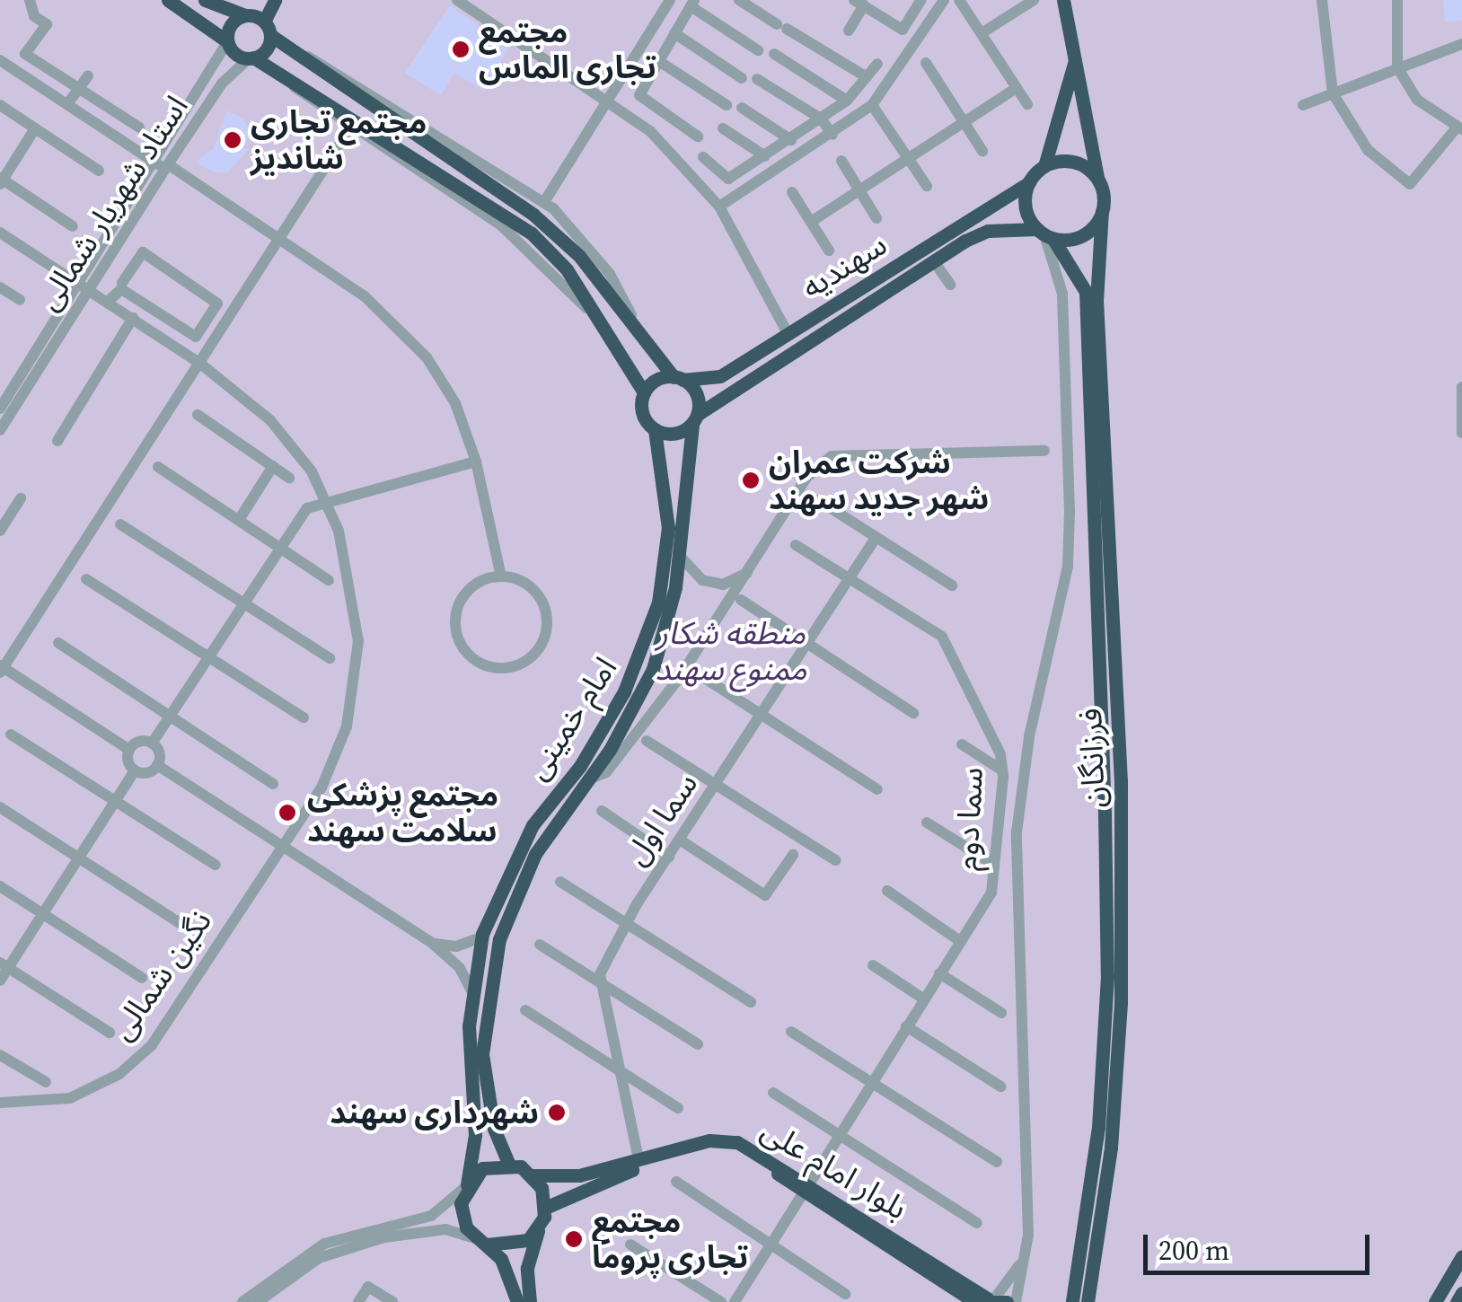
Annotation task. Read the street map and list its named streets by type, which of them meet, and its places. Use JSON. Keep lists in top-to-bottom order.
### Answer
{
  "streets": {
    "main road": [
      "سهندیه",
      "امام خمینی",
      "فرزانگان",
      "بلوار امام علی"
    ],
    "street": [
      "استاد شهریار شمالی",
      "سما اول",
      "سما دوم",
      "نگین شمالی"
    ]
  },
  "crossings": [
    ["استاد شهریار شمالی", "نگین شمالی"],
    ["سهندیه", "امام خمینی"],
    ["سهندیه", "فرزانگان"],
    ["امام خمینی", "بلوار امام علی"],
    ["سما اول", "سما دوم"],
    ["سما دوم", "بلوار امام علی"]
  ],
  "parks": ["منطقه شکار ممنوع سهند"],
  "places": [
    "مجتمع تجاری الماس",
    "مجتمع تجاری شاندیز",
    "شرکت عمران شهر جدید سهند",
    "مجتمع پزشکی سلامت سهند",
    "شهرداری سهند",
    "مجتمع تجاری پروما"
  ],
  "scale_bar": "200 m"
}
